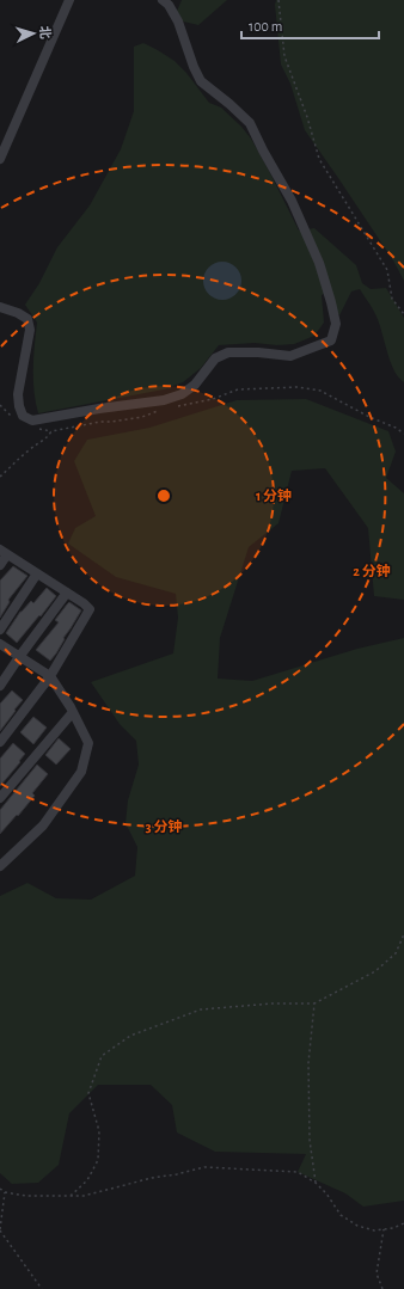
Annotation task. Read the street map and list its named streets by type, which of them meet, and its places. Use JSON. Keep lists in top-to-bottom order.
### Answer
{
  "scale_bar": "100 m",
  "north": "right",
  "rings": ["1 分钟", "2 分钟", "3 分钟"]
}
